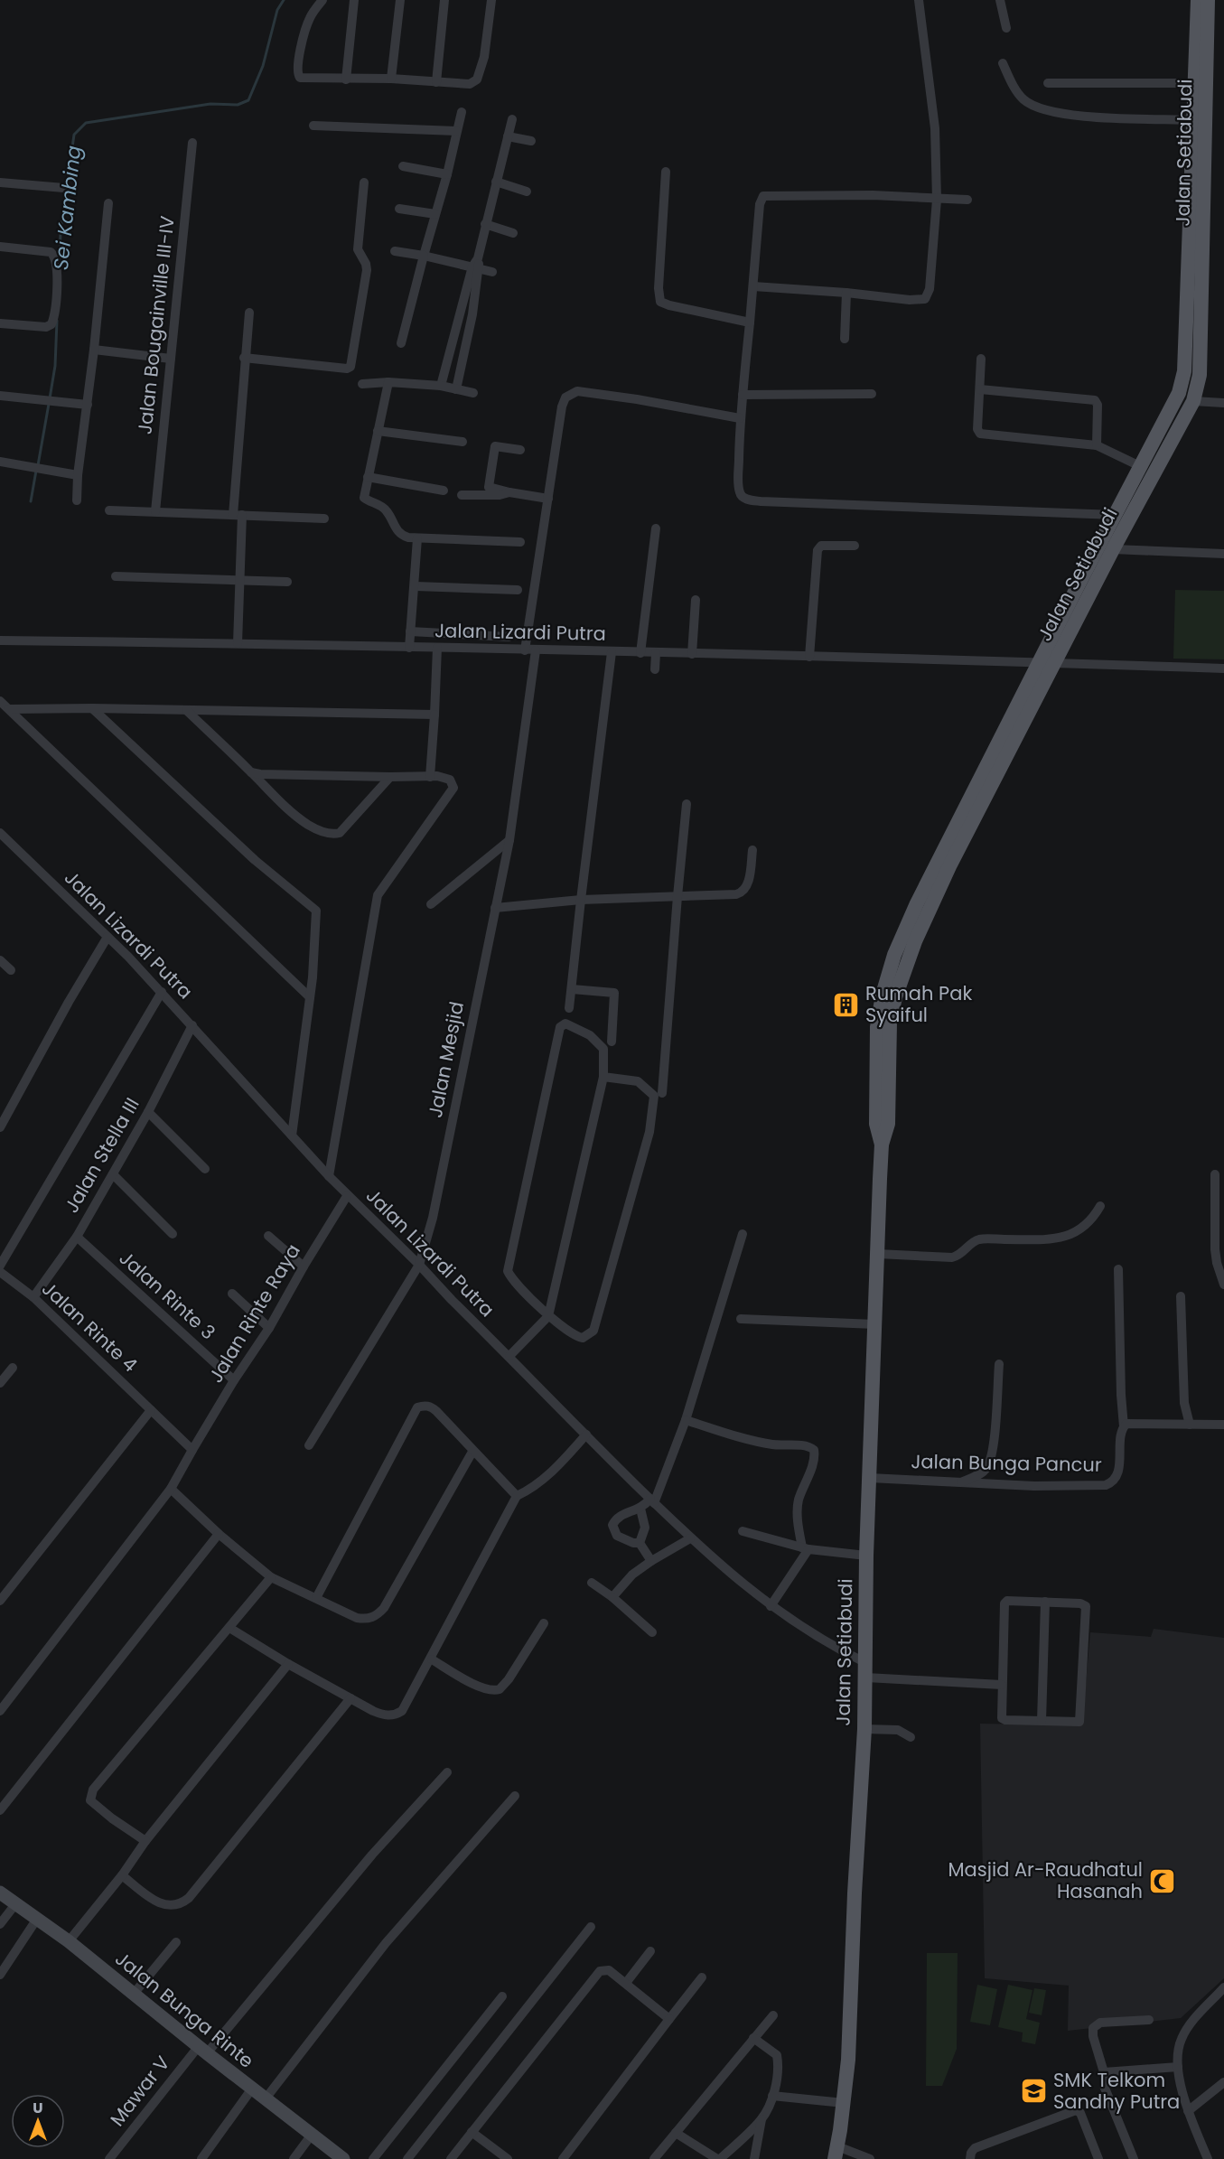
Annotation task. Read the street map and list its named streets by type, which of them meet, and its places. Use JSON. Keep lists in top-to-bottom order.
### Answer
{
  "streets": {
    "main road": ["Jalan Setiabudi"],
    "street": [
      "Jalan Bougainville III-IV",
      "Jalan Lizardi Putra",
      "Jalan Mesjid",
      "Jalan Stella III",
      "Jalan Rinte 3",
      "Jalan Rinte Raya",
      "Jalan Rinte 4",
      "Jalan Bunga Pancur",
      "Jalan Bunga Rinte",
      "Mawar V"
    ]
  },
  "crossings": [
    ["Jalan Setiabudi", "Jalan Lizardi Putra"],
    ["Jalan Setiabudi", "Jalan Bunga Pancur"],
    ["Jalan Lizardi Putra", "Jalan Mesjid"],
    ["Jalan Lizardi Putra", "Jalan Stella III"],
    ["Jalan Lizardi Putra", "Jalan Rinte Raya"],
    ["Jalan Stella III", "Jalan Rinte 3"],
    ["Jalan Stella III", "Jalan Rinte 4"],
    ["Jalan Rinte 3", "Jalan Rinte Raya"],
    ["Jalan Rinte Raya", "Jalan Rinte 4"],
    ["Jalan Bunga Rinte", "Mawar V"]
  ],
  "water": ["Sei Kambing"],
  "places": {
    "building": ["Rumah Pak Syaiful"],
    "mosque": ["Masjid Ar-Raudhatul Hasanah"],
    "school or university": ["SMK Telkom Sandhy Putra"]
  },
  "north": "top"
}
